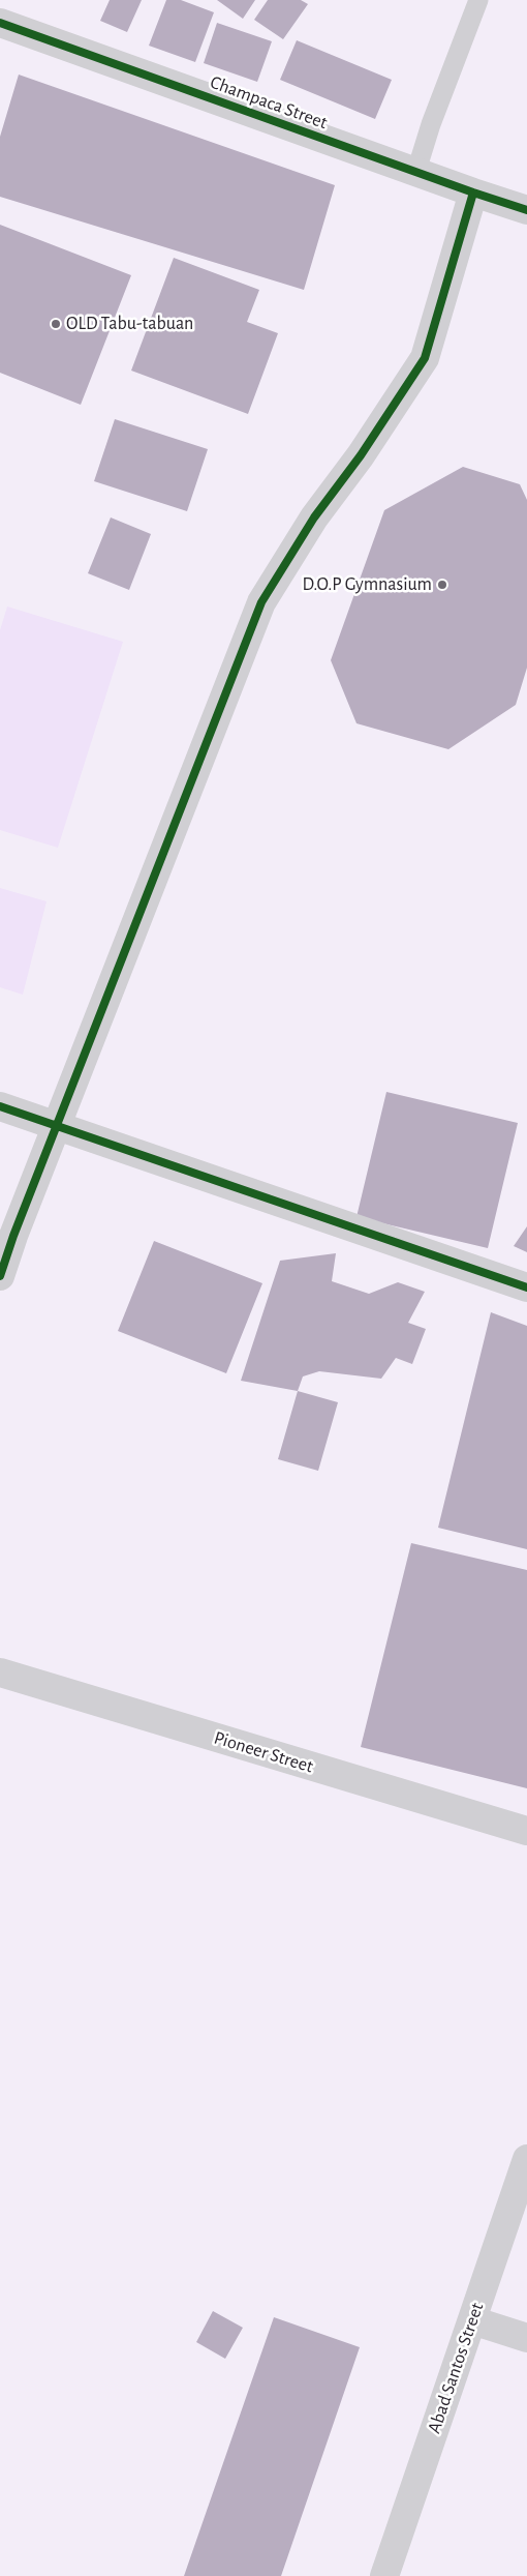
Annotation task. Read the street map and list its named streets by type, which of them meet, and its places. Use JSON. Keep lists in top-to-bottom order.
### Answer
{
  "streets": {
    "street": ["Champaca Street", "Pioneer Street", "Abad Santos Street"]
  },
  "places": ["OLD Tabu-tabuan", "D.O.P Gymnasium"]
}
